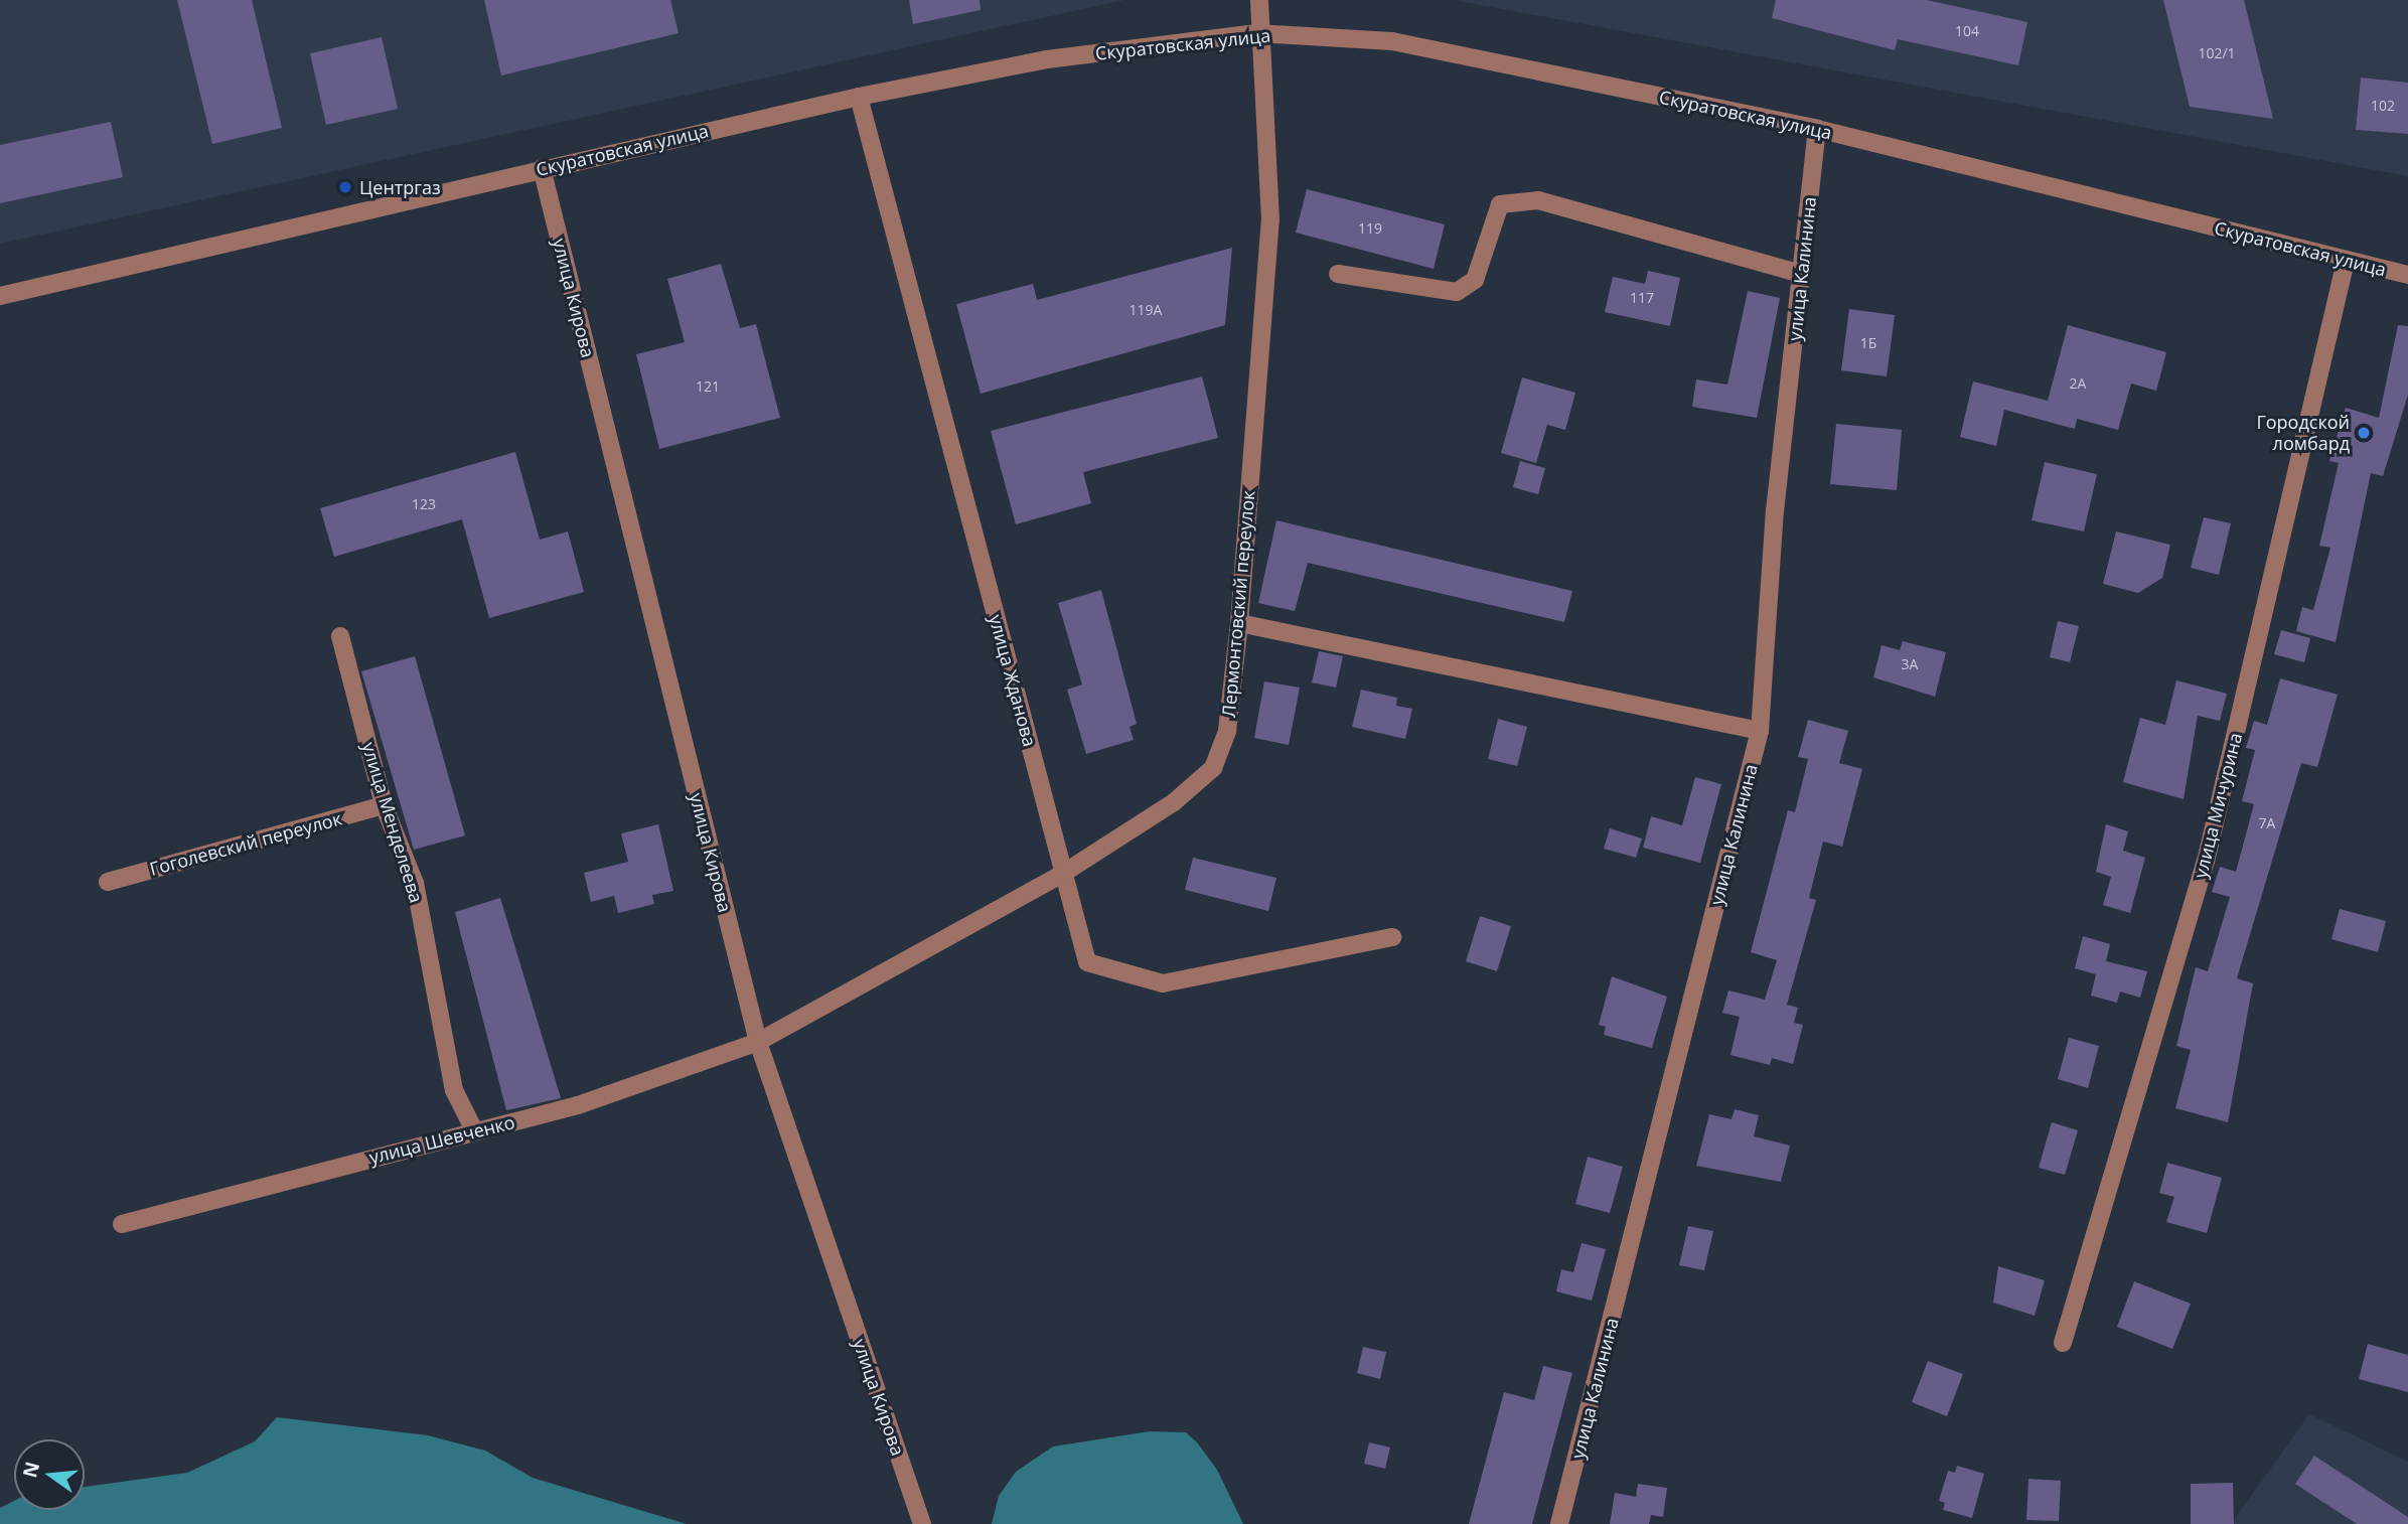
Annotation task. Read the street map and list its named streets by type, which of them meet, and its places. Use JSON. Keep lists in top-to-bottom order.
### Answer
{
  "streets": {
    "street": [
      "Скуратовская улица",
      "улица Калинина",
      "улица Кирова",
      "Лермонтовский переулок",
      "улица Жданова",
      "улица Мичурина",
      "улица Менделеева",
      "Гоголевский переулок",
      "улица Шевченко"
    ]
  },
  "crossings": [
    ["Скуратовская улица", "улица Калинина"],
    ["Скуратовская улица", "улица Кирова"],
    ["Скуратовская улица", "Лермонтовский переулок"],
    ["Скуратовская улица", "улица Жданова"],
    ["Скуратовская улица", "улица Мичурина"],
    ["улица Кирова", "Лермонтовский переулок"],
    ["улица Кирова", "улица Шевченко"],
    ["Лермонтовский переулок", "улица Жданова"],
    ["Лермонтовский переулок", "улица Шевченко"],
    ["улица Менделеева", "Гоголевский переулок"],
    ["улица Менделеева", "улица Шевченко"]
  ],
  "places": ["Центргаз", "Городской ломбард"],
  "house_numbers": [
    "104",
    "102/1",
    "102",
    "119",
    "117",
    "119А",
    "1Б",
    "2А",
    "121",
    "123",
    "3А",
    "7А"
  ],
  "north": "left"
}
